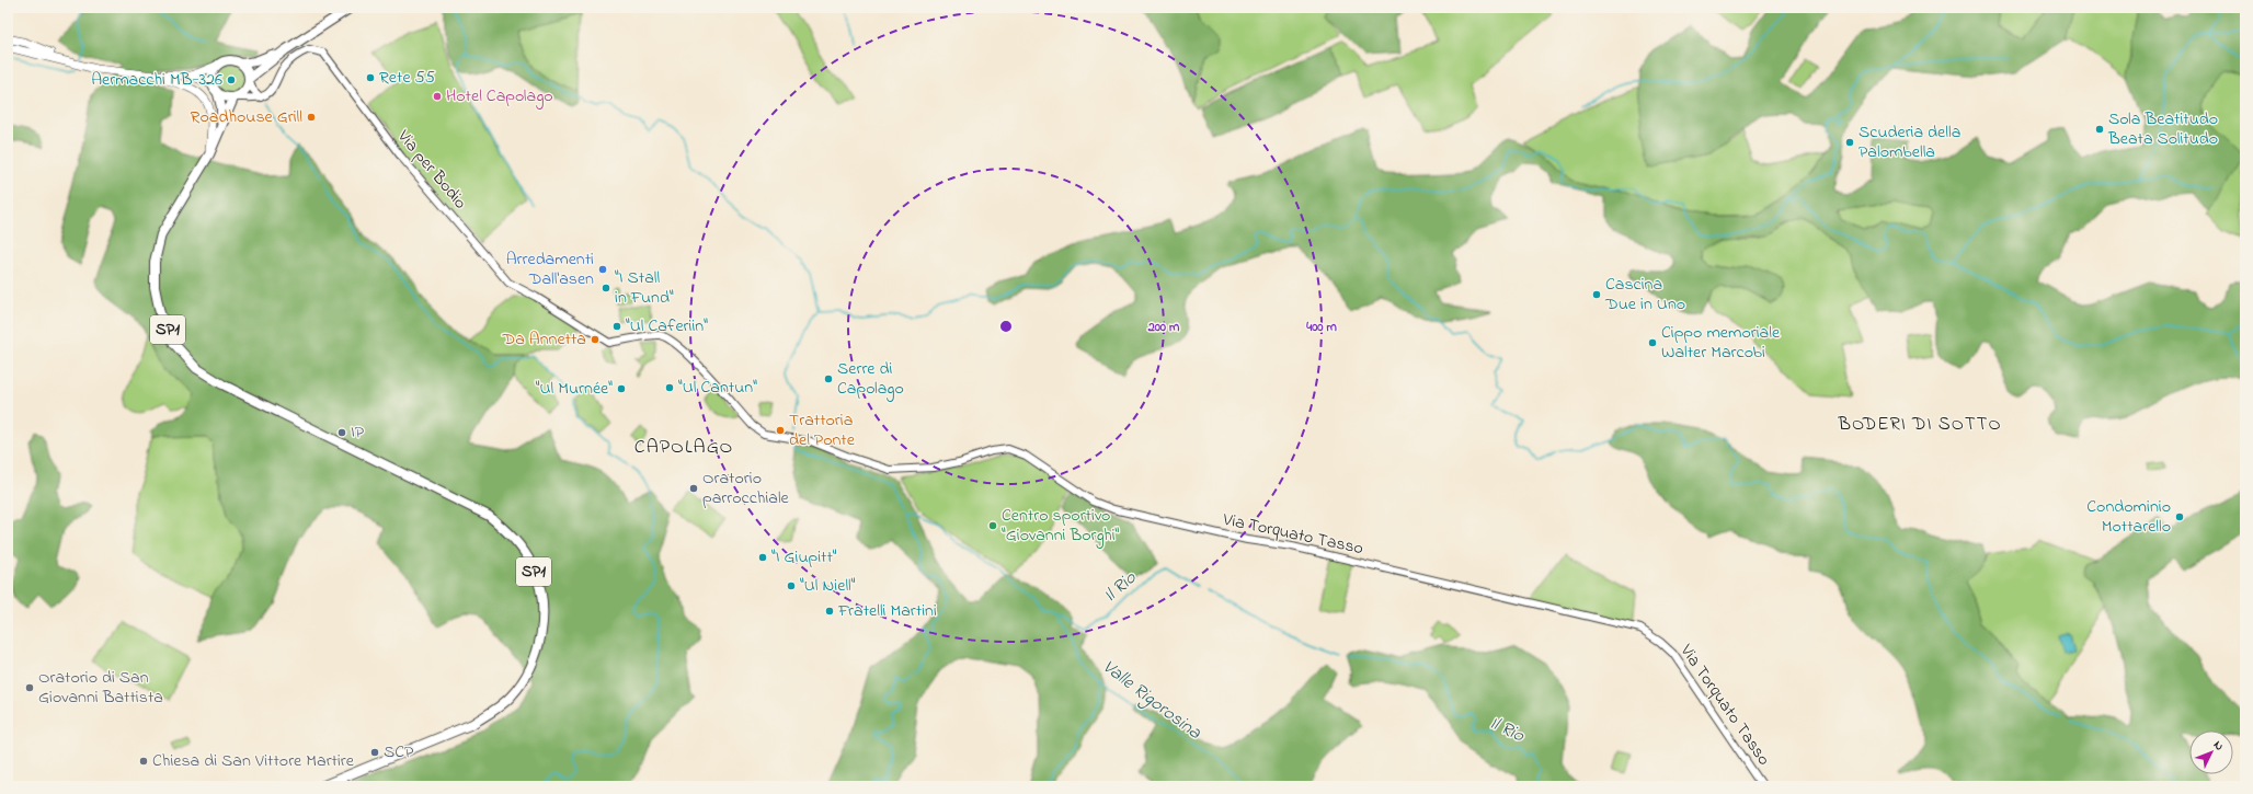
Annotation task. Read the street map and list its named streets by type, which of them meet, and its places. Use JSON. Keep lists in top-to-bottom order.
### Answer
{
  "streets": {
    "main road": ["SP1"],
    "street": ["Via per Bodio", "Via Torquato Tasso"]
  },
  "crossings": [
    ["Via per Bodio", "Via Torquato Tasso"]
  ],
  "districts": ["BODERI DI SOTTO", "CAPOLAGO"],
  "water": ["Il Rio", "Valle Rigorosina"],
  "places": [
    "Rete 55",
    "Aermacchi MB-326",
    "Hotel Capolago",
    "Roadhouse Grill",
    "Sola Beatitudo Beata Solitudo",
    "Scuderia della Palombella",
    "Arredamenti Dall'asen",
    "\"I Stall in Fund\"",
    "Cascina Due in Uno",
    "\"Ul Caferiin\"",
    "Da Annetta",
    "Cippo memoriale Walter Marcobi",
    "Serre di Capolago",
    "\"Ul Cantun\"",
    "\"Ul Murnée\"",
    "Trattoria del Ponte",
    "IP",
    "Oratorio parrocchiale",
    "Condominio Mottarello",
    "Centro sportivo \"Giovanni Borghi\"",
    "\"I Giupitt\"",
    "\"Ul Niell\"",
    "Fratelli Martini",
    "Oratorio di San Giovanni Battista",
    "SCP",
    "Chiesa di San Vittore Martire"
  ],
  "north": "top right",
  "rings": ["200 m", "400 m"]
}
